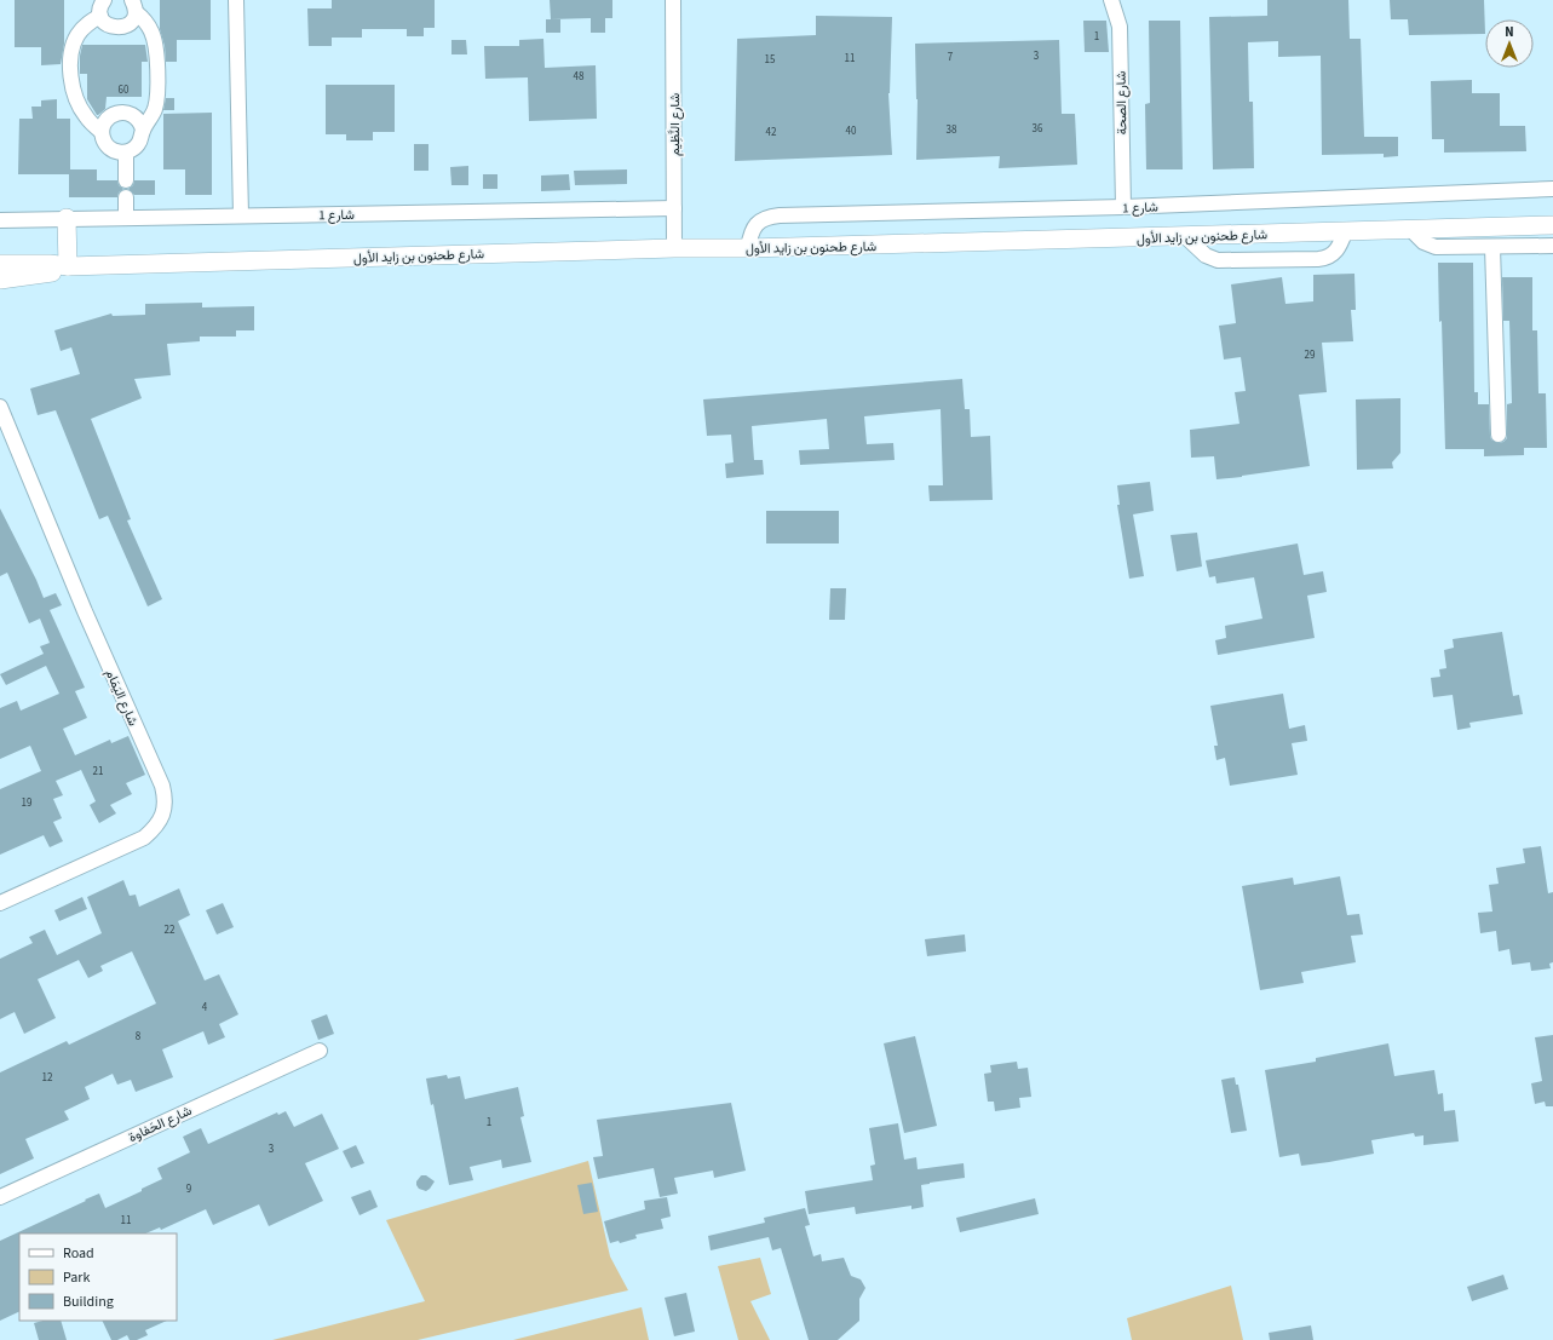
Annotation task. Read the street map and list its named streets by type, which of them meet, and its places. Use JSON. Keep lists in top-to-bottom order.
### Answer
{
  "streets": {
    "street": [
      "شارع الصحة",
      "شارع النَّظِيم",
      "شارع 1",
      "شارع طحنون بن زايد الأول",
      "شارع اليَمَام",
      "شارع الحَفاوة"
    ]
  },
  "crossings": [
    ["شارع الصحة", "شارع 1"],
    ["شارع النَّظِيم", "شارع 1"],
    ["شارع النَّظِيم", "شارع طحنون بن زايد الأول"],
    ["شارع 1", "شارع طحنون بن زايد الأول"]
  ],
  "house_numbers": [
    "1",
    "3",
    "7",
    "11",
    "15",
    "48",
    "60",
    "36",
    "38",
    "40",
    "42",
    "29",
    "21",
    "19",
    "22",
    "4",
    "8",
    "12",
    "1",
    "3",
    "9",
    "11"
  ],
  "legend": ["Road", "Park", "Building"],
  "north": "top"
}
